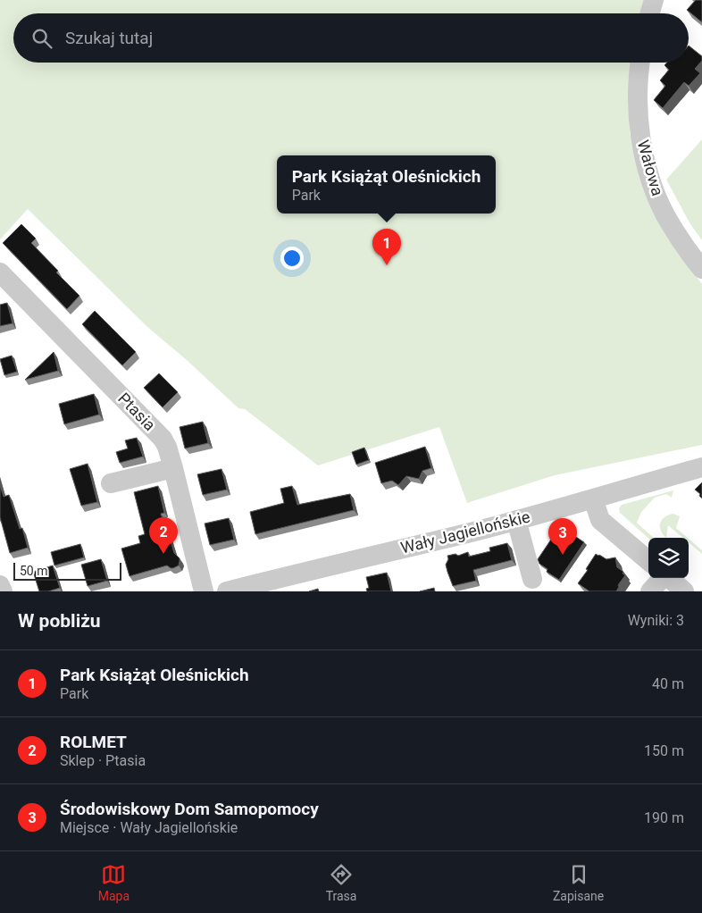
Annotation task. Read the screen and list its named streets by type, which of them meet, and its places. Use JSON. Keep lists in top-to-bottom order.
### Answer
{
  "streets": {
    "street": ["Wałowa", "Ptasia", "Wały Jagiellońskie"]
  },
  "scale_bar": "50 m",
  "page": {
    "search": "Szukaj tutaj",
    "popup": ["Park Książąt Oleśnickich", "Park"],
    "pins": ["1", "2", "3"],
    "scale": "50 m",
    "heading": ["W pobliżu", "Wyniki: 3"],
    "list": [
      {
        "mark": "1",
        "name": "Park Książąt Oleśnickich",
        "note": "Park",
        "value": "40 m"
      },
      {
        "mark": "2",
        "name": "ROLMET",
        "note": "Sklep · Ptasia",
        "value": "150 m"
      },
      {
        "mark": "3",
        "name": "Środowiskowy Dom Samopomocy",
        "note": "Miejsce · Wały Jagiellońskie",
        "value": "190 m"
      }
    ],
    "nav": ["Mapa", "Trasa", "Zapisane"]
  }
}
